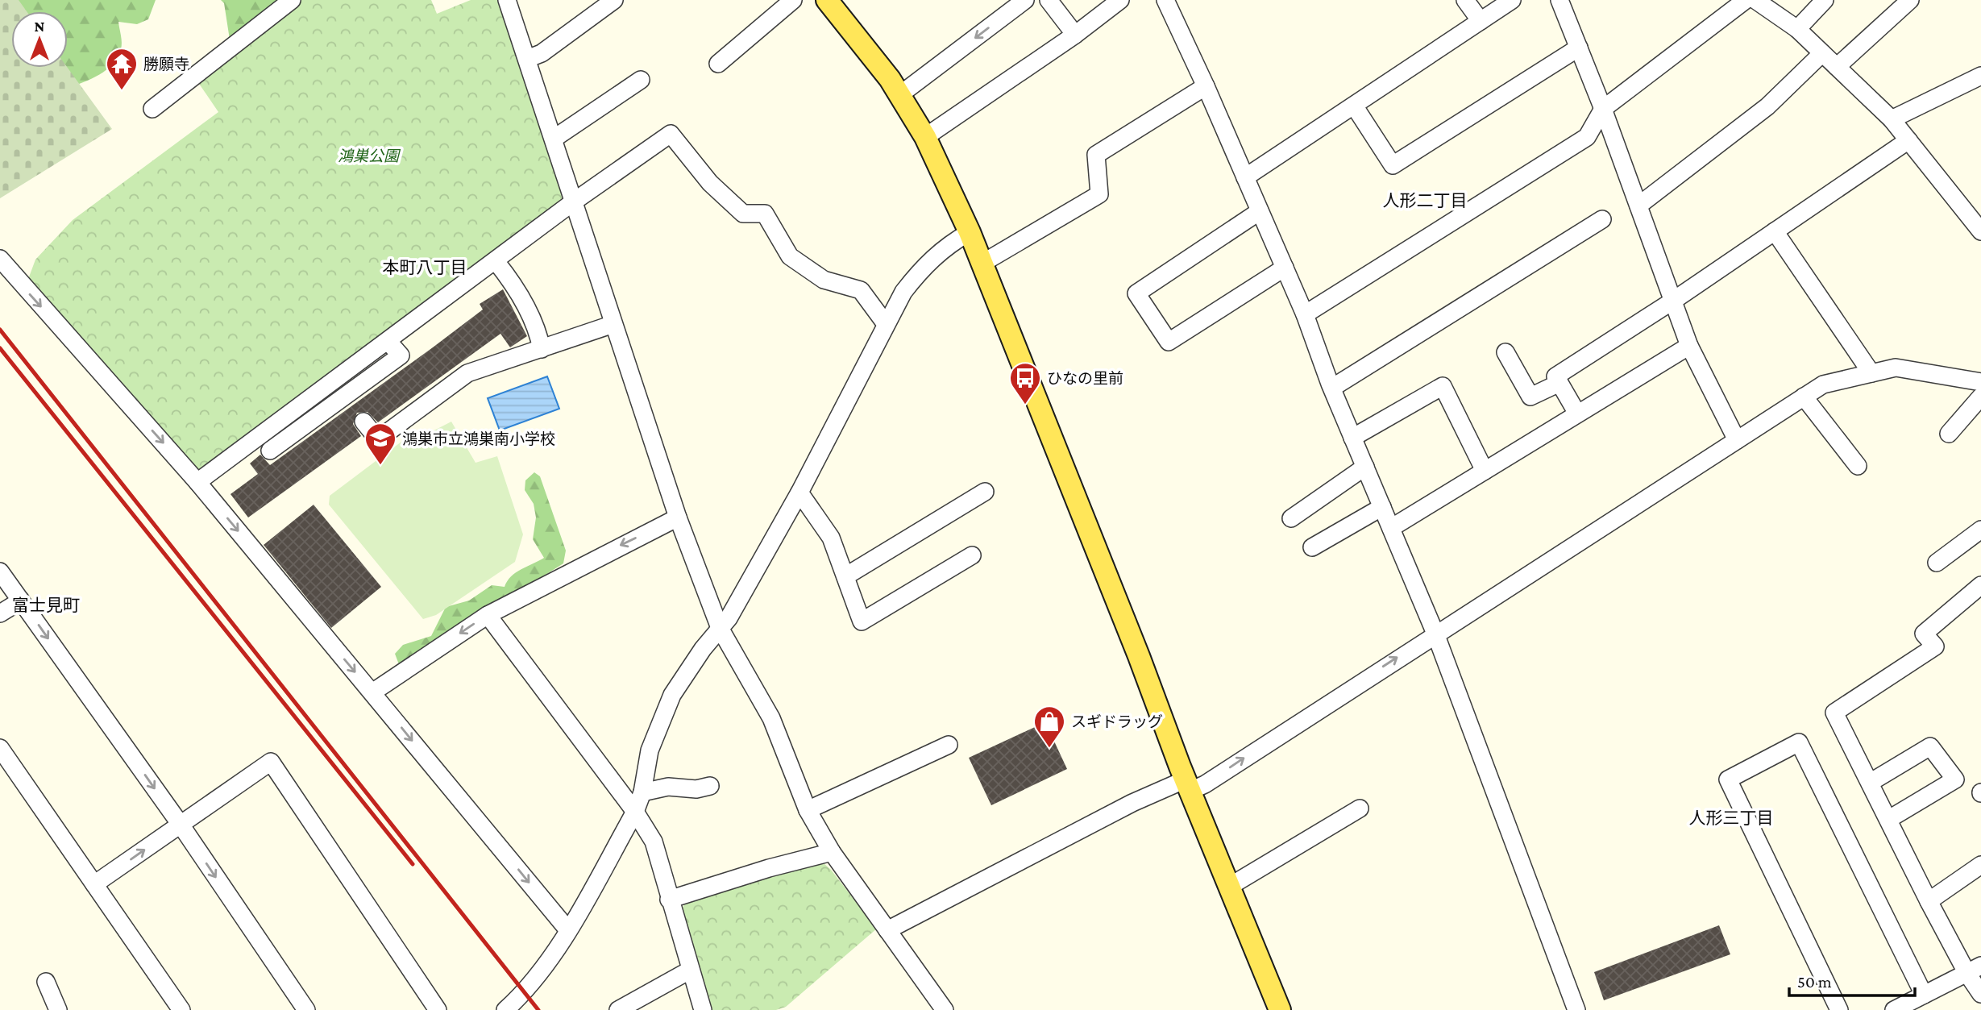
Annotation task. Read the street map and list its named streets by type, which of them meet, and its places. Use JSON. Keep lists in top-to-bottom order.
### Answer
{
  "districts": [
    "人形二丁目",
    "本町八丁目",
    "富士見町",
    "人形三丁目"
  ],
  "parks": ["鴻巣公園"],
  "places": {
    "temple": ["勝願寺"],
    "bus stop": ["ひなの里前"],
    "school or university": ["鴻巣市立鴻巣南小学校"],
    "shop": ["スギドラッグ"]
  },
  "scale_bar": "50 m",
  "north": "top"
}
